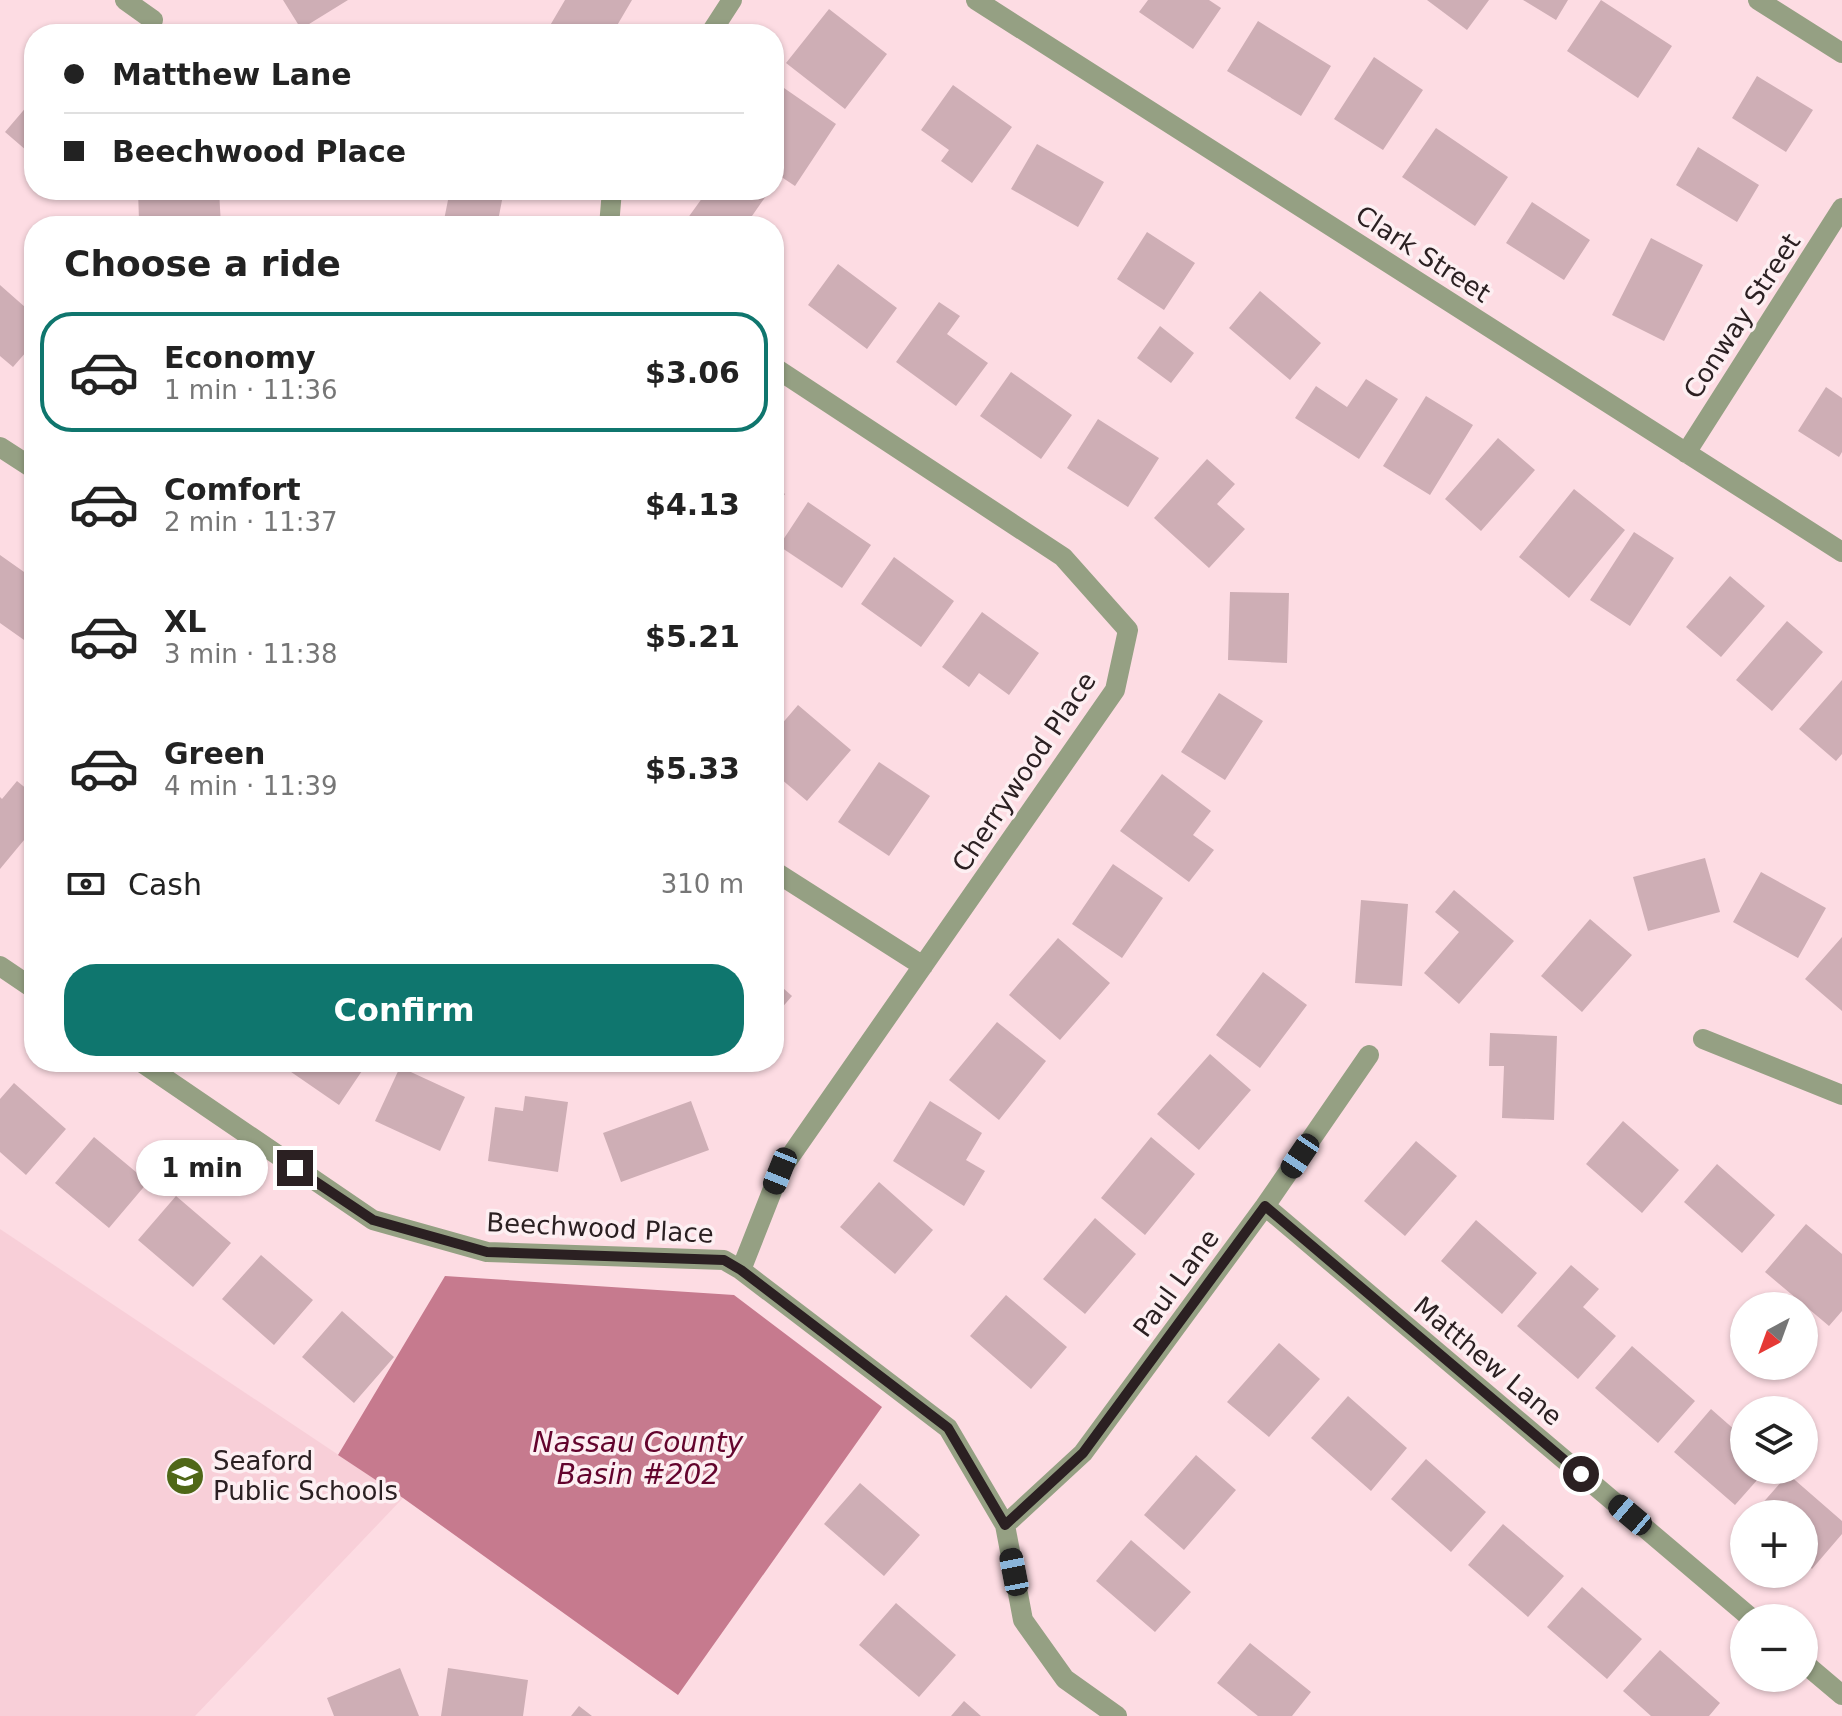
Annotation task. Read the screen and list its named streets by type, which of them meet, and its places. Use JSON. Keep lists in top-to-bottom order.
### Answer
{
  "streets": {
    "street": [
      "Clark Street",
      "Conway Street",
      "Cherrywood Place",
      "Beechwood Place",
      "Paul Lane",
      "Matthew Lane"
    ]
  },
  "crossings": [
    ["Clark Street", "Conway Street"],
    ["Cherrywood Place", "Beechwood Place"],
    ["Beechwood Place", "Paul Lane"],
    ["Paul Lane", "Matthew Lane"]
  ],
  "water": ["Nassau County Basin #202"],
  "places": {
    "school or university": ["Seaford Public Schools"]
  },
  "north": "bottom left",
  "page": {
    "banner": ["Matthew Lane", "Beechwood Place"],
    "heading": "Choose a ride",
    "list": [
      {
        "name": "Economy",
        "note": "1 min · 11:36",
        "value": "$3.06"
      },
      {
        "name": "Comfort",
        "note": "2 min · 11:37",
        "value": "$4.13"
      },
      {
        "name": "XL",
        "note": "3 min · 11:38",
        "value": "$5.21"
      },
      {
        "name": "Green",
        "note": "4 min · 11:39",
        "value": "$5.33"
      }
    ],
    "pay": ["Cash", "310 m"],
    "buttons": "Confirm",
    "bubble": "1 min",
    "map_buttons": ["+", "−"]
  }
}
